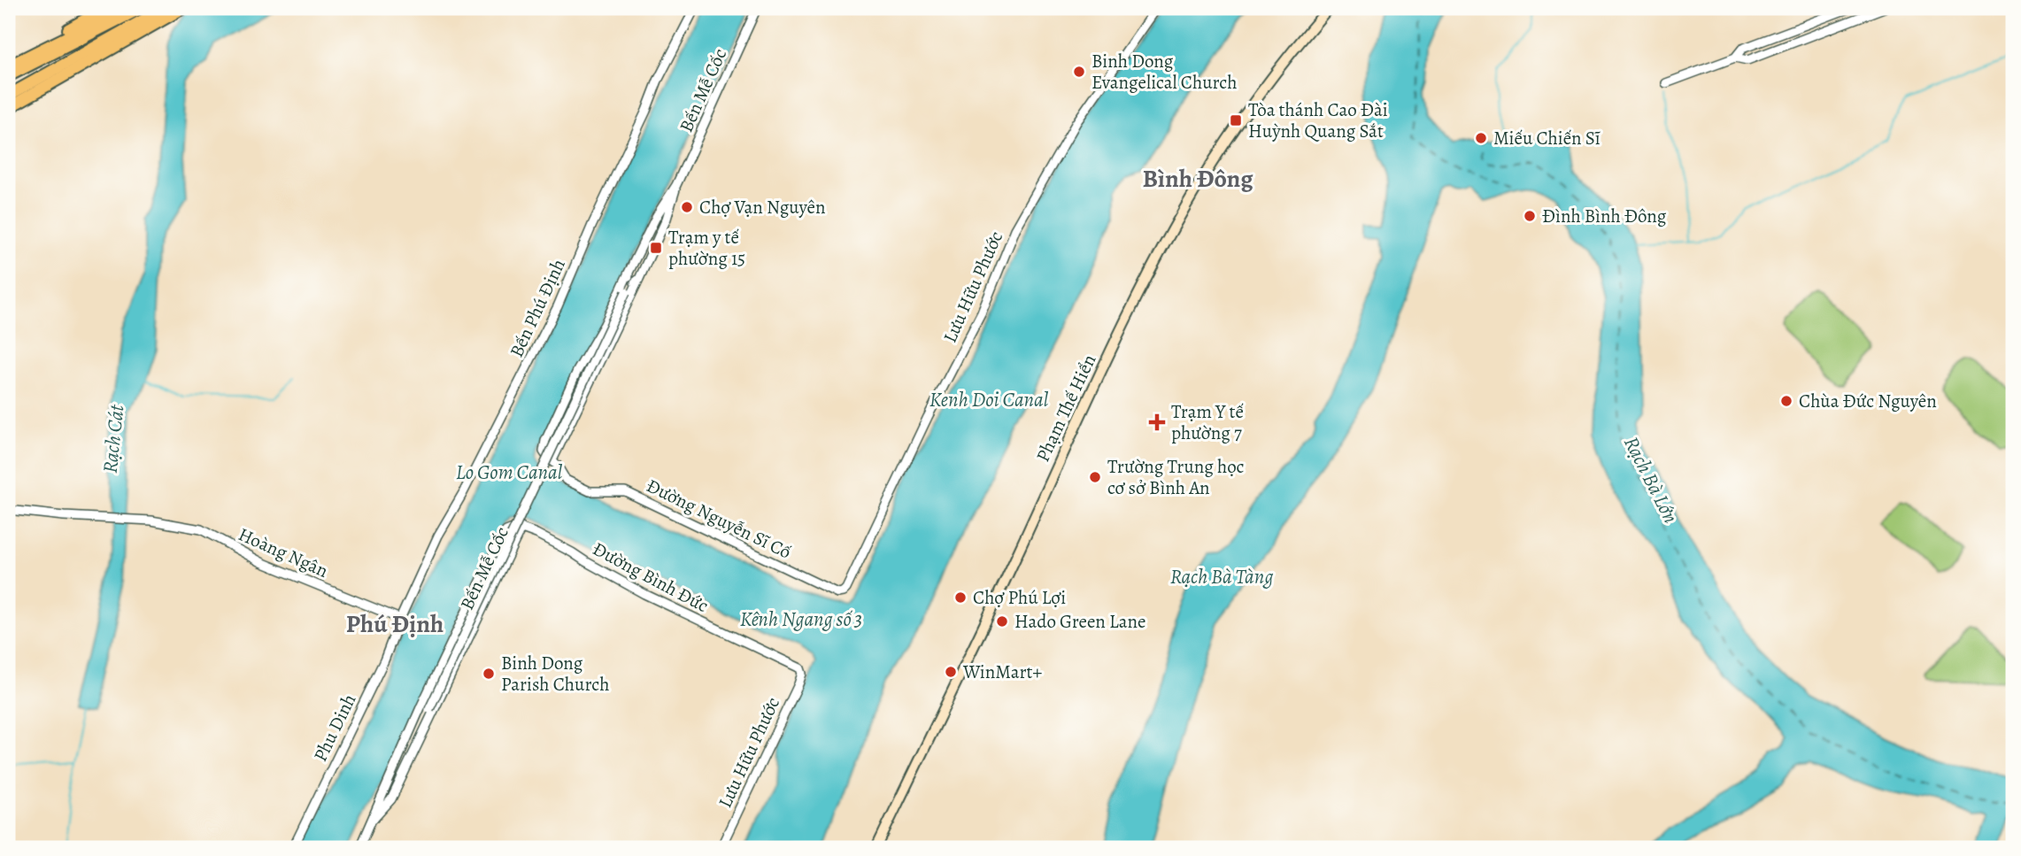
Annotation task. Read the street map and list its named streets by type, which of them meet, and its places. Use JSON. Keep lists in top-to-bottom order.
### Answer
{
  "streets": {
    "main road": ["Phạm Thế Hiển"],
    "street": [
      "Bến Mễ Cốc",
      "Lưu Hữu Phước",
      "Bến Phú Định",
      "Đường Nguyễn Sĩ Cố",
      "Hoàng Ngân",
      "Đường Bình Đức",
      "Phu Dinh"
    ]
  },
  "crossings": [
    ["Bến Mễ Cốc", "Đường Nguyễn Sĩ Cố"],
    ["Bến Mễ Cốc", "Đường Bình Đức"],
    ["Lưu Hữu Phước", "Đường Nguyễn Sĩ Cố"],
    ["Lưu Hữu Phước", "Đường Bình Đức"],
    ["Bến Phú Định", "Hoàng Ngân"],
    ["Bến Phú Định", "Phu Dinh"],
    ["Hoàng Ngân", "Phu Dinh"]
  ],
  "districts": ["Bình Đông", "Phú Định"],
  "water": [
    "Kenh Doi Canal",
    "Rạch Cát",
    "Lo Gom Canal",
    "Rạch Bà Lớn",
    "Rạch Bà Tàng",
    "Kênh Ngang số 3"
  ],
  "places": {
    "other": [
      "Binh Dong Evangelical Church",
      "Miếu Chiến Sĩ",
      "Chợ Vạn Nguyên",
      "Đình Bình Đông",
      "Chùa Đức Nguyên",
      "Trường Trung học cơ sở Bình An",
      "Chợ Phú Lợi",
      "Hado Green Lane",
      "WinMart+",
      "Binh Dong Parish Church"
    ],
    "transit": ["Tòa thánh Cao Đài Huỳnh Quang Sắt", "Trạm y tế phường 15"],
    "health": ["Trạm Y tế phường 7"]
  }
}
